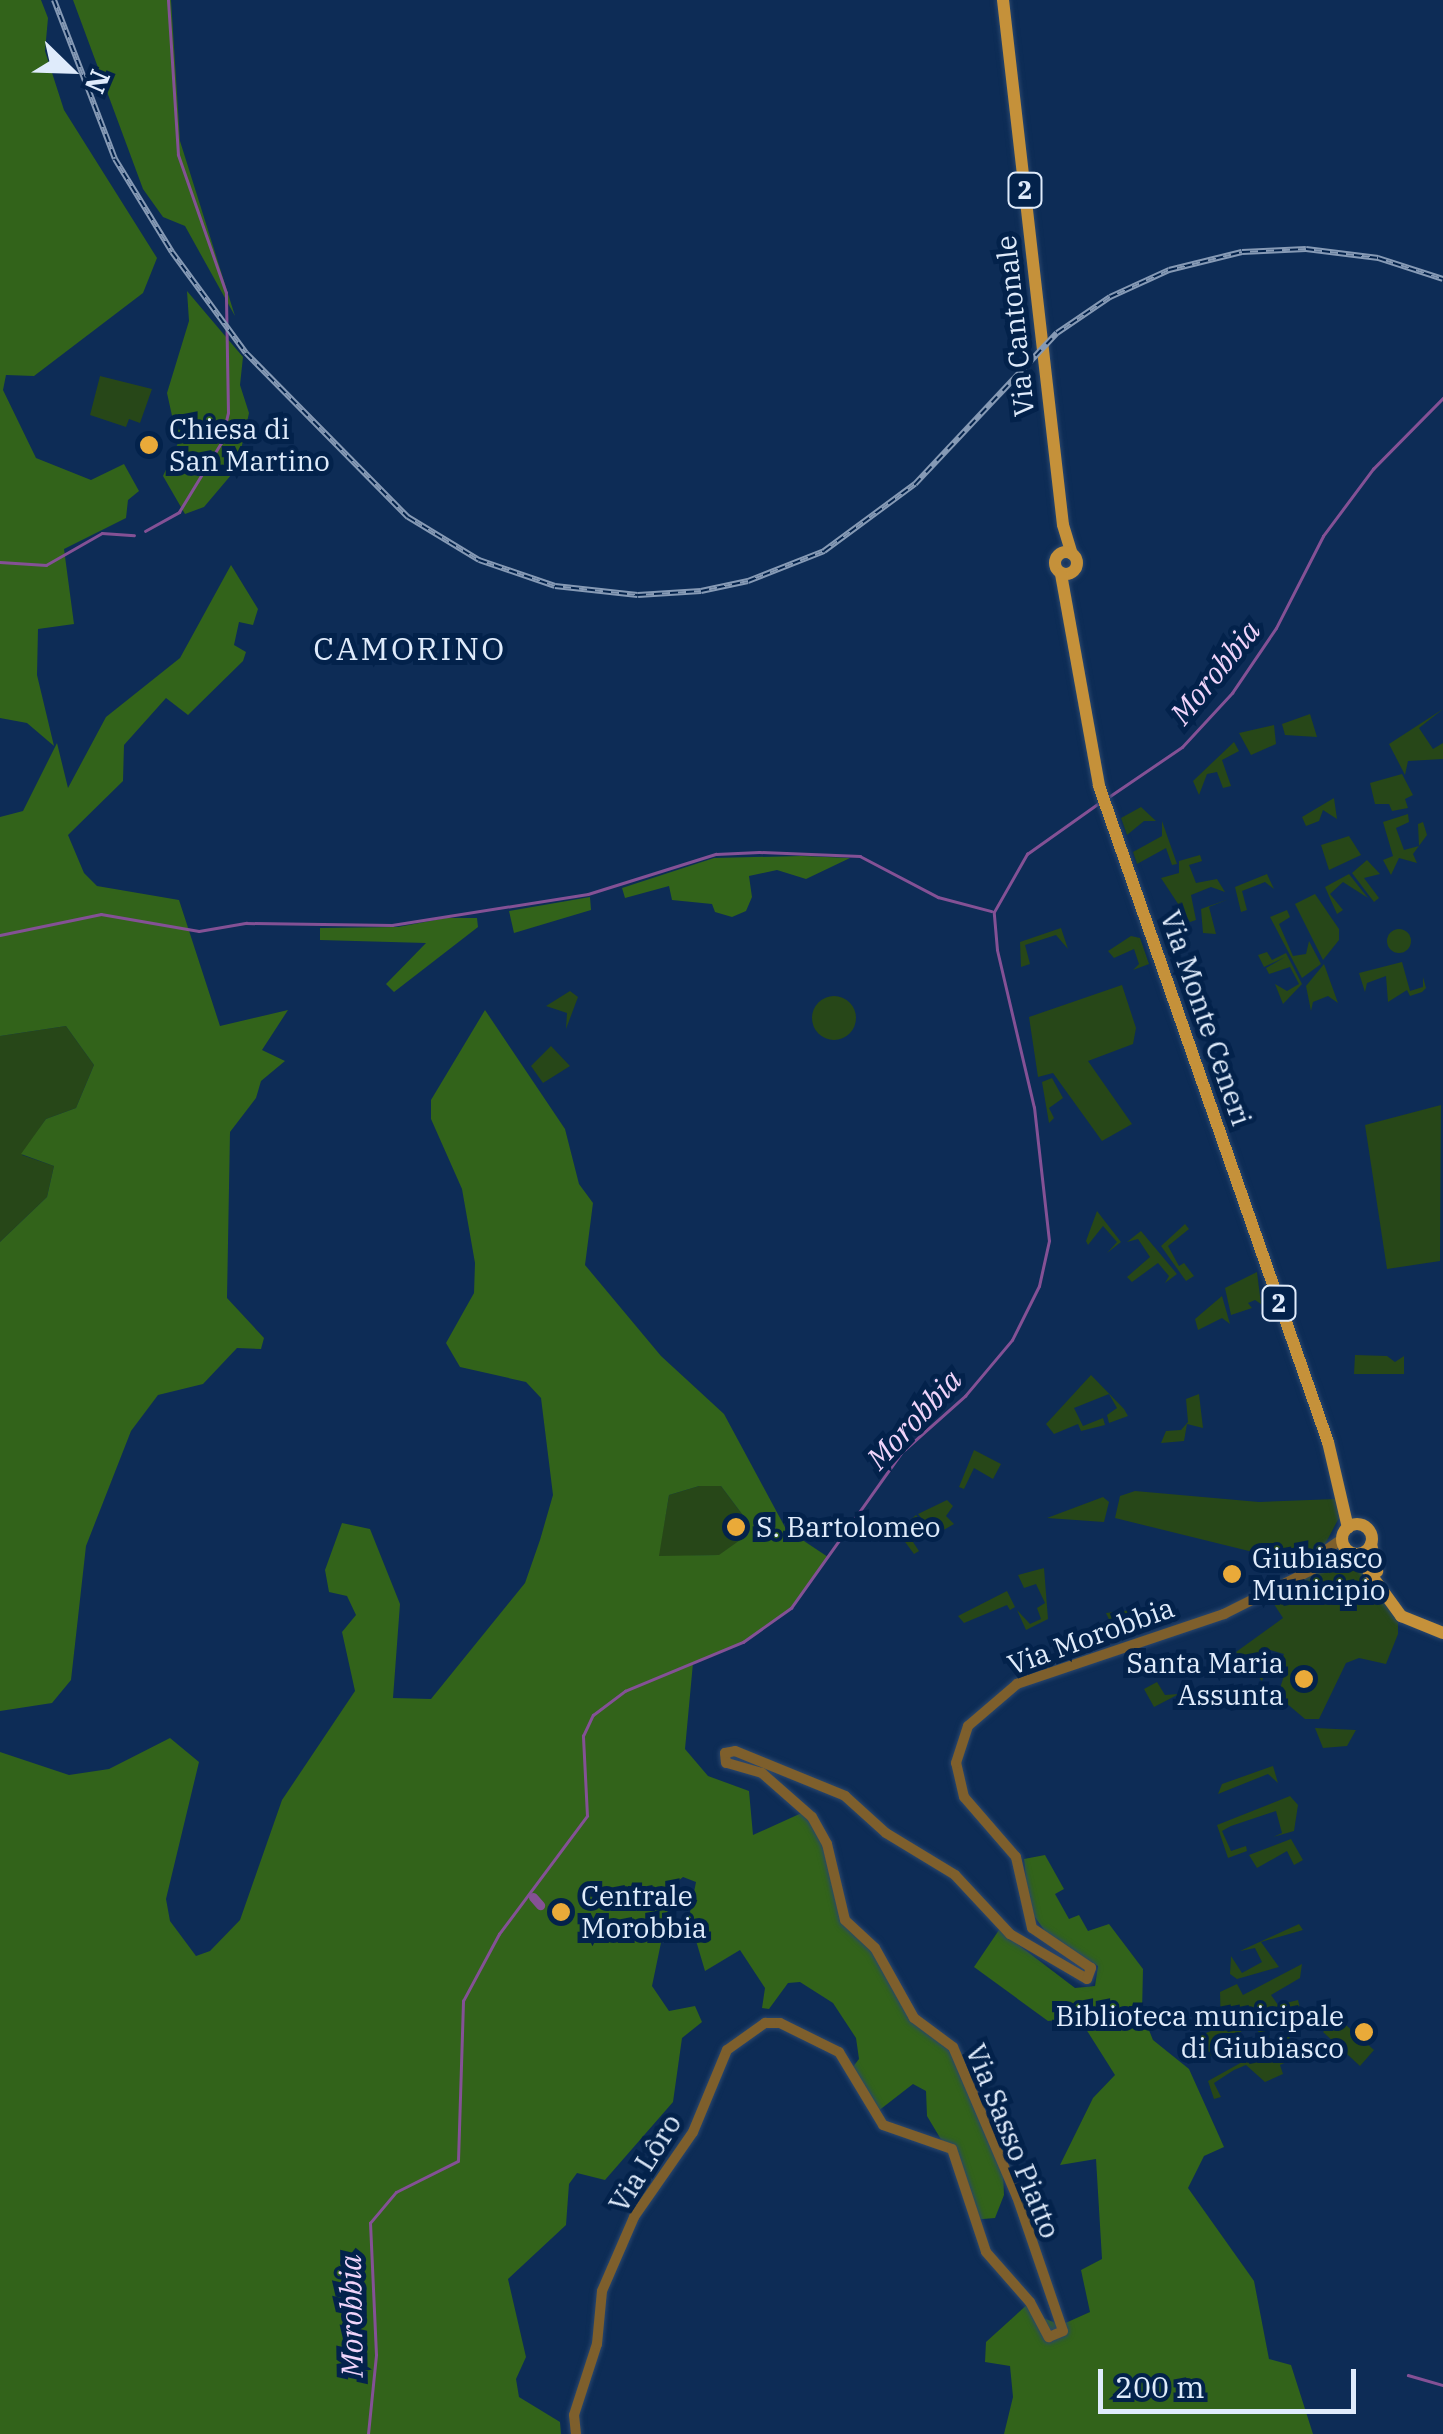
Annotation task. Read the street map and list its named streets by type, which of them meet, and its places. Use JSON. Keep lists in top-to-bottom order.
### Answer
{
  "streets": {
    "main road": ["2", "Via Cantonale", "Via Monte Ceneri"],
    "street": ["Via Morobbia", "Via Sasso Piatto", "Via Lôro"]
  },
  "crossings": [
    ["2", "Via Monte Ceneri"],
    ["2", "Via Morobbia"],
    ["Via Cantonale", "Via Monte Ceneri"],
    ["Via Monte Ceneri", "Via Morobbia"],
    ["Via Morobbia", "Via Sasso Piatto"],
    ["Via Sasso Piatto", "Via Lôro"]
  ],
  "districts": ["CAMORINO"],
  "water": ["Morobbia"],
  "places": [
    "Chiesa di San Martino",
    "S. Bartolomeo",
    "Giubiasco Municipio",
    "Santa Maria Assunta",
    "Centrale Morobbia",
    "Biblioteca municipale di Giubiasco"
  ],
  "scale_bar": "200 m",
  "north": "bottom right"
}
